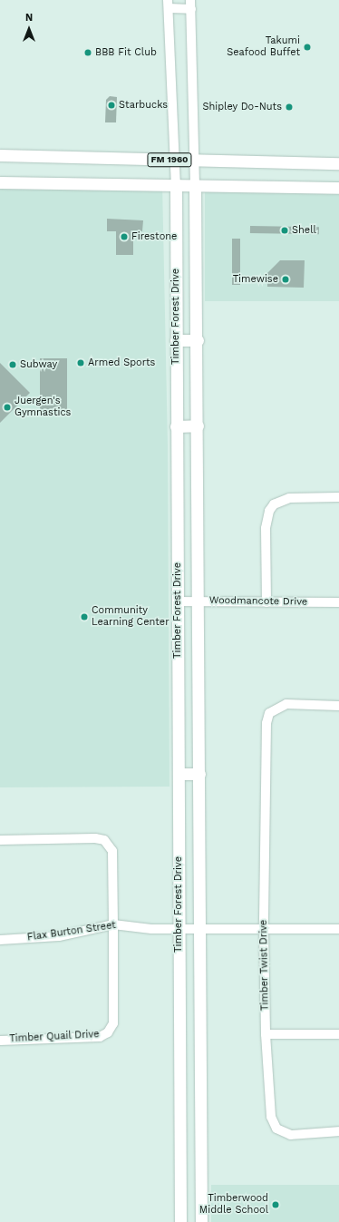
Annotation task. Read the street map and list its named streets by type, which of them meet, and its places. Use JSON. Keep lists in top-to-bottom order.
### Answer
{
  "streets": {
    "main road": ["FM 1960", "Timber Forest Drive"],
    "street": [
      "Woodmancote Drive",
      "Flax Burton Street",
      "Timber Twist Drive",
      "Timber Quail Drive"
    ]
  },
  "crossings": [
    ["FM 1960", "Timber Forest Drive"],
    ["Timber Forest Drive", "Woodmancote Drive"],
    ["Timber Forest Drive", "Flax Burton Street"],
    ["Flax Burton Street", "Timber Twist Drive"],
    ["Flax Burton Street", "Timber Quail Drive"]
  ],
  "places": [
    "Takumi Seafood Buffet",
    "BBB Fit Club",
    "Starbucks",
    "Shipley Do-Nuts",
    "Shell",
    "Firestone",
    "Timewise",
    "Armed Sports",
    "Subway",
    "Juergen's Gymnastics",
    "Community Learning Center",
    "Timberwood Middle School"
  ],
  "north": "top"
}
